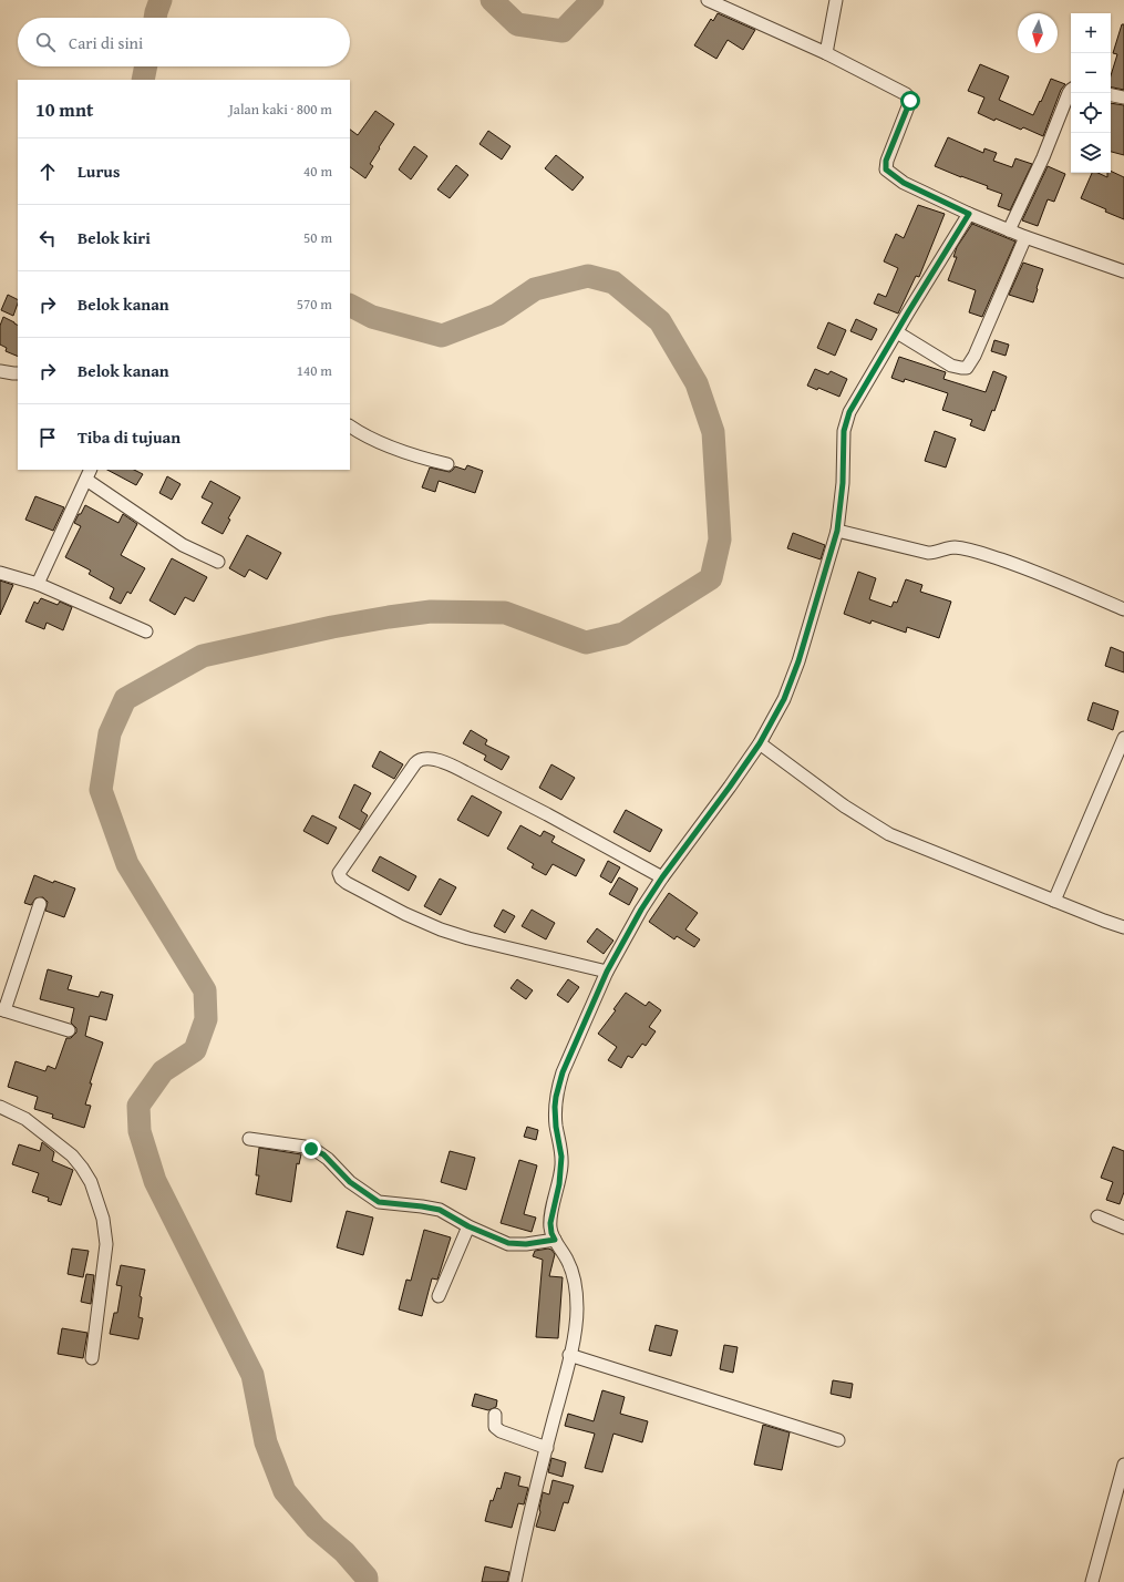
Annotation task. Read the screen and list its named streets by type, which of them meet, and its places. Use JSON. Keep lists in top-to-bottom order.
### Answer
{
  "north": "bottom",
  "page": {
    "map_buttons": ["+", "−"],
    "search": "Cari di sini",
    "heading": ["10 mnt", "Jalan kaki · 800 m"],
    "list": [
      ["Lurus", "40 m"],
      ["Belok kiri", "50 m"],
      ["Belok kanan", "570 m"],
      ["Belok kanan", "140 m"],
      "Tiba di tujuan"
    ]
  }
}
